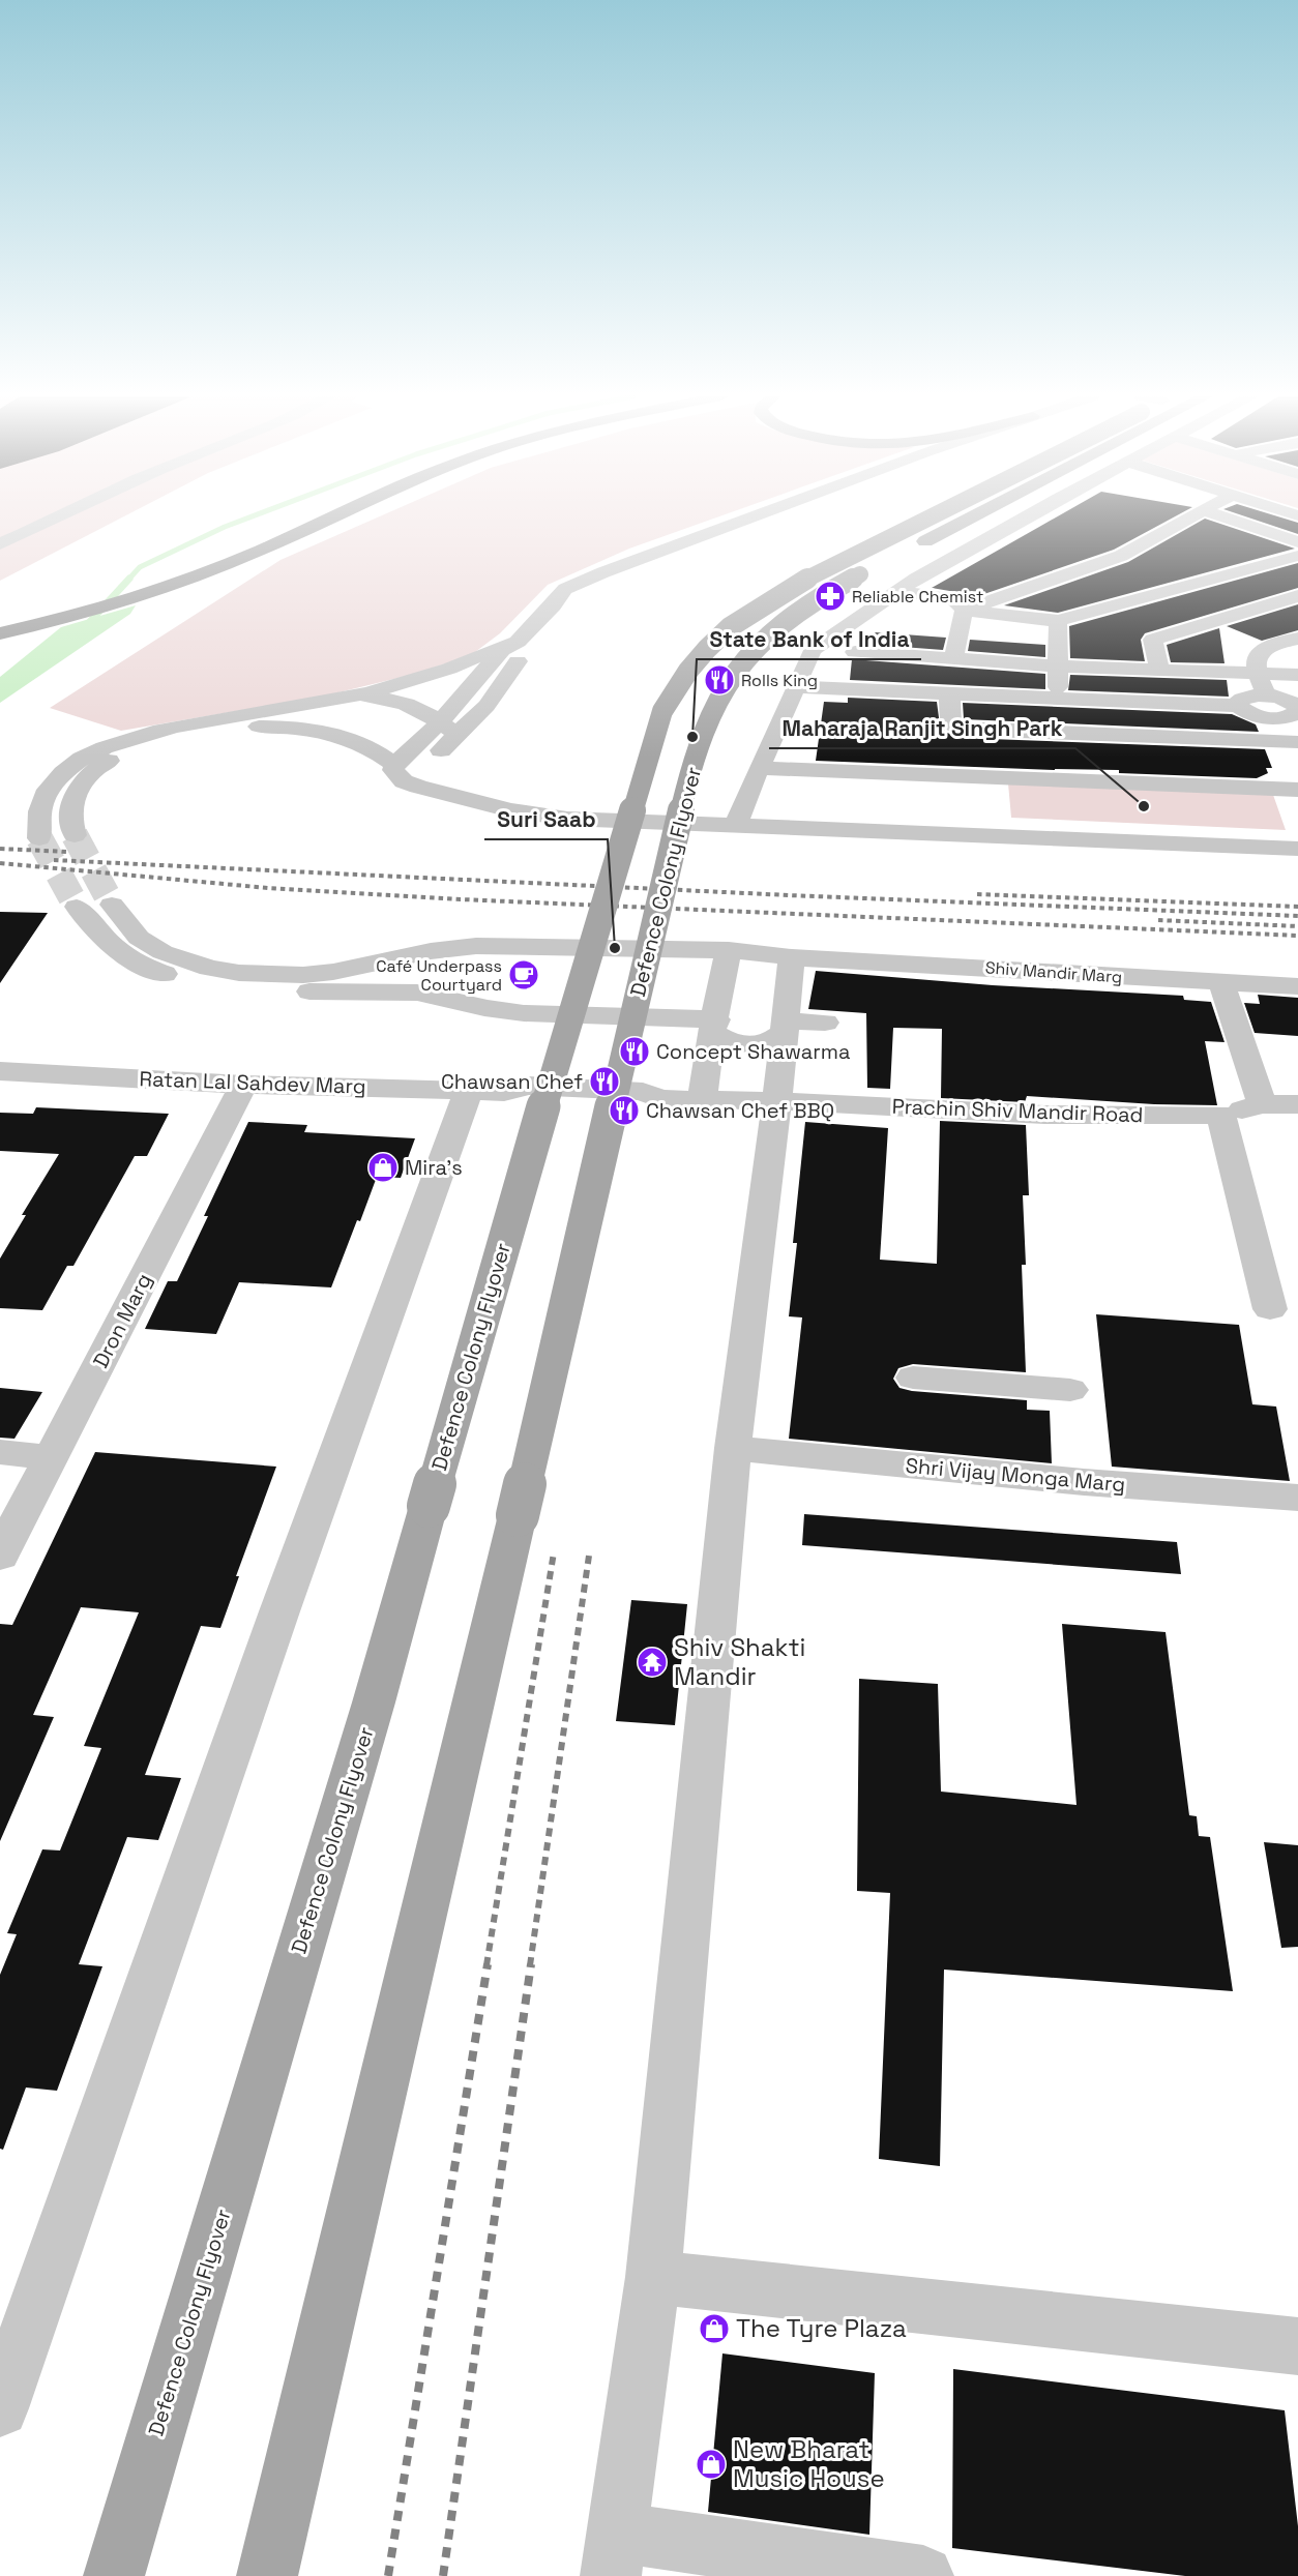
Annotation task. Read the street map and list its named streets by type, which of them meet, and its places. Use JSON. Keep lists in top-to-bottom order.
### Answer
{
  "streets": {
    "main road": ["Defence Colony Flyover"],
    "street": [
      "Shiv Mandir Marg",
      "Ratan Lal Sahdev Marg",
      "Prachin Shiv Mandir Road",
      "Dron Marg",
      "Shri Vijay Monga Marg"
    ]
  },
  "crossings": [
    ["Ratan Lal Sahdev Marg", "Prachin Shiv Mandir Road"],
    ["Ratan Lal Sahdev Marg", "Dron Marg"]
  ],
  "places": {
    "pharmacy": ["Reliable Chemist"],
    "restaurant": [
      "Rolls King",
      "Concept Shawarma",
      "Chawsan Chef",
      "Chawsan Chef BBQ"
    ],
    "other": ["State Bank of India", "Maharaja Ranjit Singh Park", "Suri Saab"],
    "cafe": ["Café Underpass Courtyard"],
    "shop": ["Mira's", "The Tyre Plaza", "New Bharat Music House"],
    "temple": ["Shiv Shakti Mandir"]
  }
}
